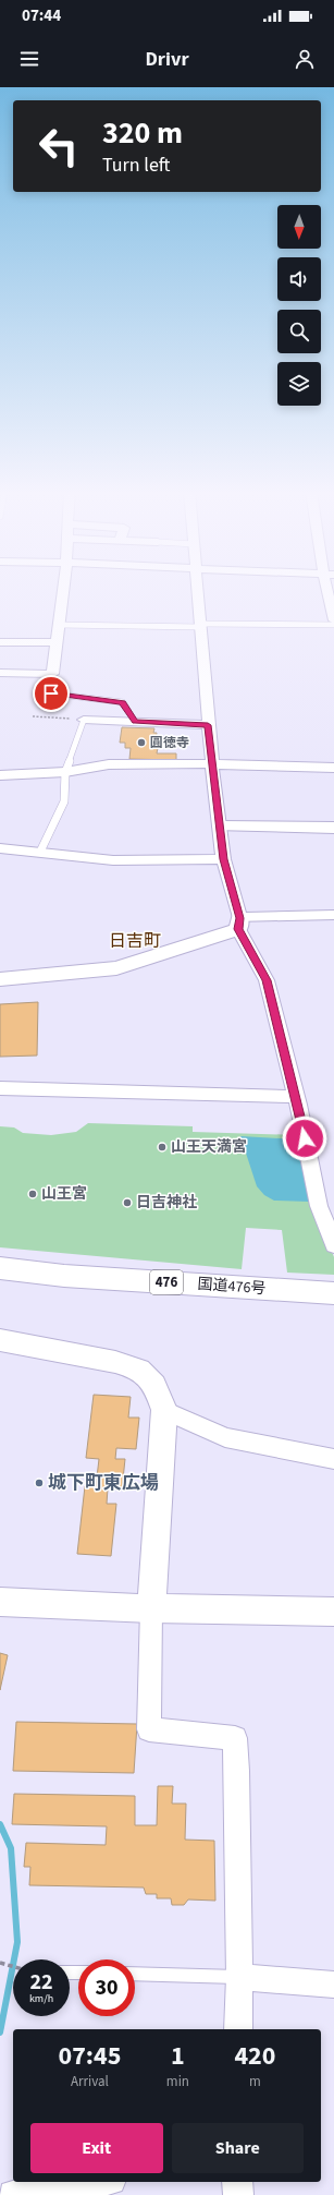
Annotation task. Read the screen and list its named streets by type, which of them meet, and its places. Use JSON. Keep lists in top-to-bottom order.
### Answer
{
  "streets": {
    "highway": ["476", "国道476号"]
  },
  "districts": ["日吉町"],
  "places": [
    "圓徳寺",
    "山王天満宮",
    "山王宮",
    "日吉神社",
    "城下町東広場"
  ],
  "north": "bottom",
  "page": {
    "status": "07:44",
    "header": "Drivr",
    "turn": ["320 m", "Turn left"],
    "speed": "22 km/h",
    "limit": "30",
    "eta": [
      "07:45",
      "Arrival",
      "1",
      "min",
      "420",
      "m"
    ],
    "buttons": ["Exit", "Share"]
  }
}
